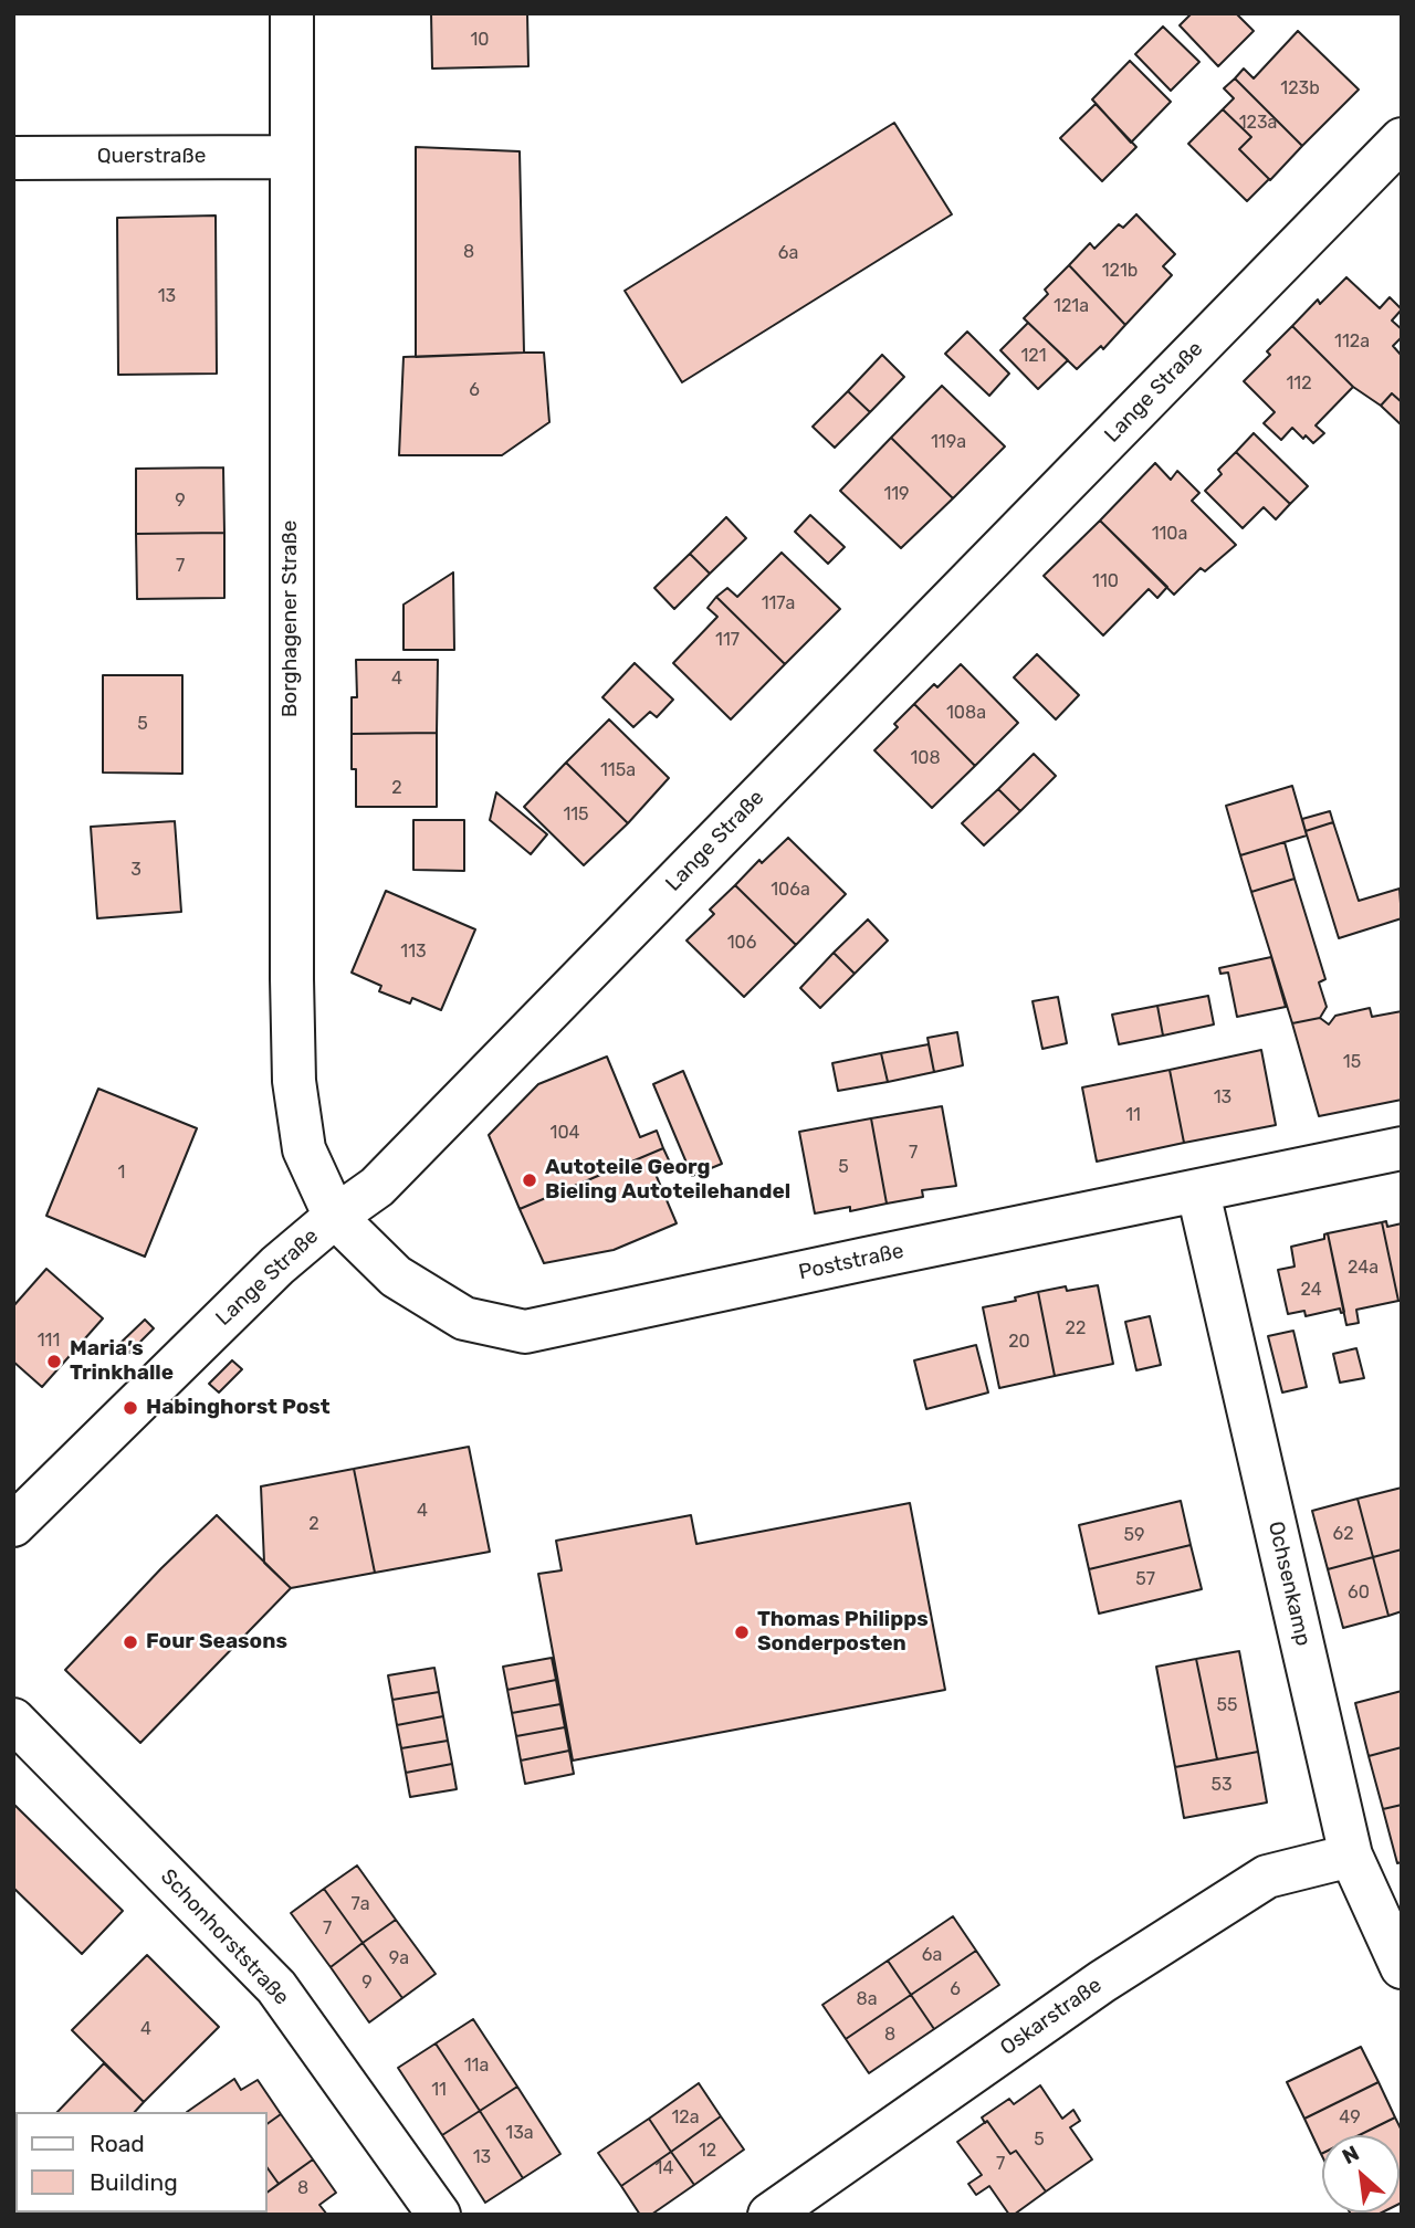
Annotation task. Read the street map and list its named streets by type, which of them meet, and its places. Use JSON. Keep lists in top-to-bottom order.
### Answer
{
  "streets": {
    "street": [
      "Querstraße",
      "Lange Straße",
      "Borghagener Straße",
      "Poststraße",
      "Ochsenkamp",
      "Schonhorststraße",
      "Oskarstraße"
    ]
  },
  "crossings": [
    ["Querstraße", "Borghagener Straße"],
    ["Lange Straße", "Borghagener Straße"],
    ["Lange Straße", "Poststraße"],
    ["Borghagener Straße", "Poststraße"],
    ["Poststraße", "Ochsenkamp"],
    ["Ochsenkamp", "Oskarstraße"]
  ],
  "places": [
    "Autoteile Georg Bieling Autoteilehandel",
    "Maria’s Trinkhalle",
    "Habinghorst Post",
    "Thomas Philipps Sonderposten",
    "Four Seasons"
  ],
  "house_numbers": [
    "10",
    "123b",
    "123a",
    "8",
    "6a",
    "121b",
    "13",
    "121a",
    "112a",
    "121",
    "112",
    "6",
    "119a",
    "119",
    "9",
    "110a",
    "7",
    "110",
    "117a",
    "117",
    "4",
    "108a",
    "5",
    "108",
    "115a",
    "2",
    "115",
    "3",
    "106a",
    "106",
    "113",
    "15",
    "13",
    "11",
    "104",
    "7",
    "5",
    "1",
    "24a",
    "24",
    "22",
    "111",
    "20",
    "4",
    "2",
    "62",
    "59",
    "57",
    "60",
    "55",
    "53",
    "7a",
    "7",
    "6a",
    "9a",
    "9",
    "6",
    "8a",
    "4",
    "8",
    "11a",
    "11",
    "12a",
    "49",
    "13a",
    "5",
    "12",
    "13",
    "7",
    "14",
    "8"
  ],
  "legend": ["Road", "Building"],
  "north": "top left"
}
